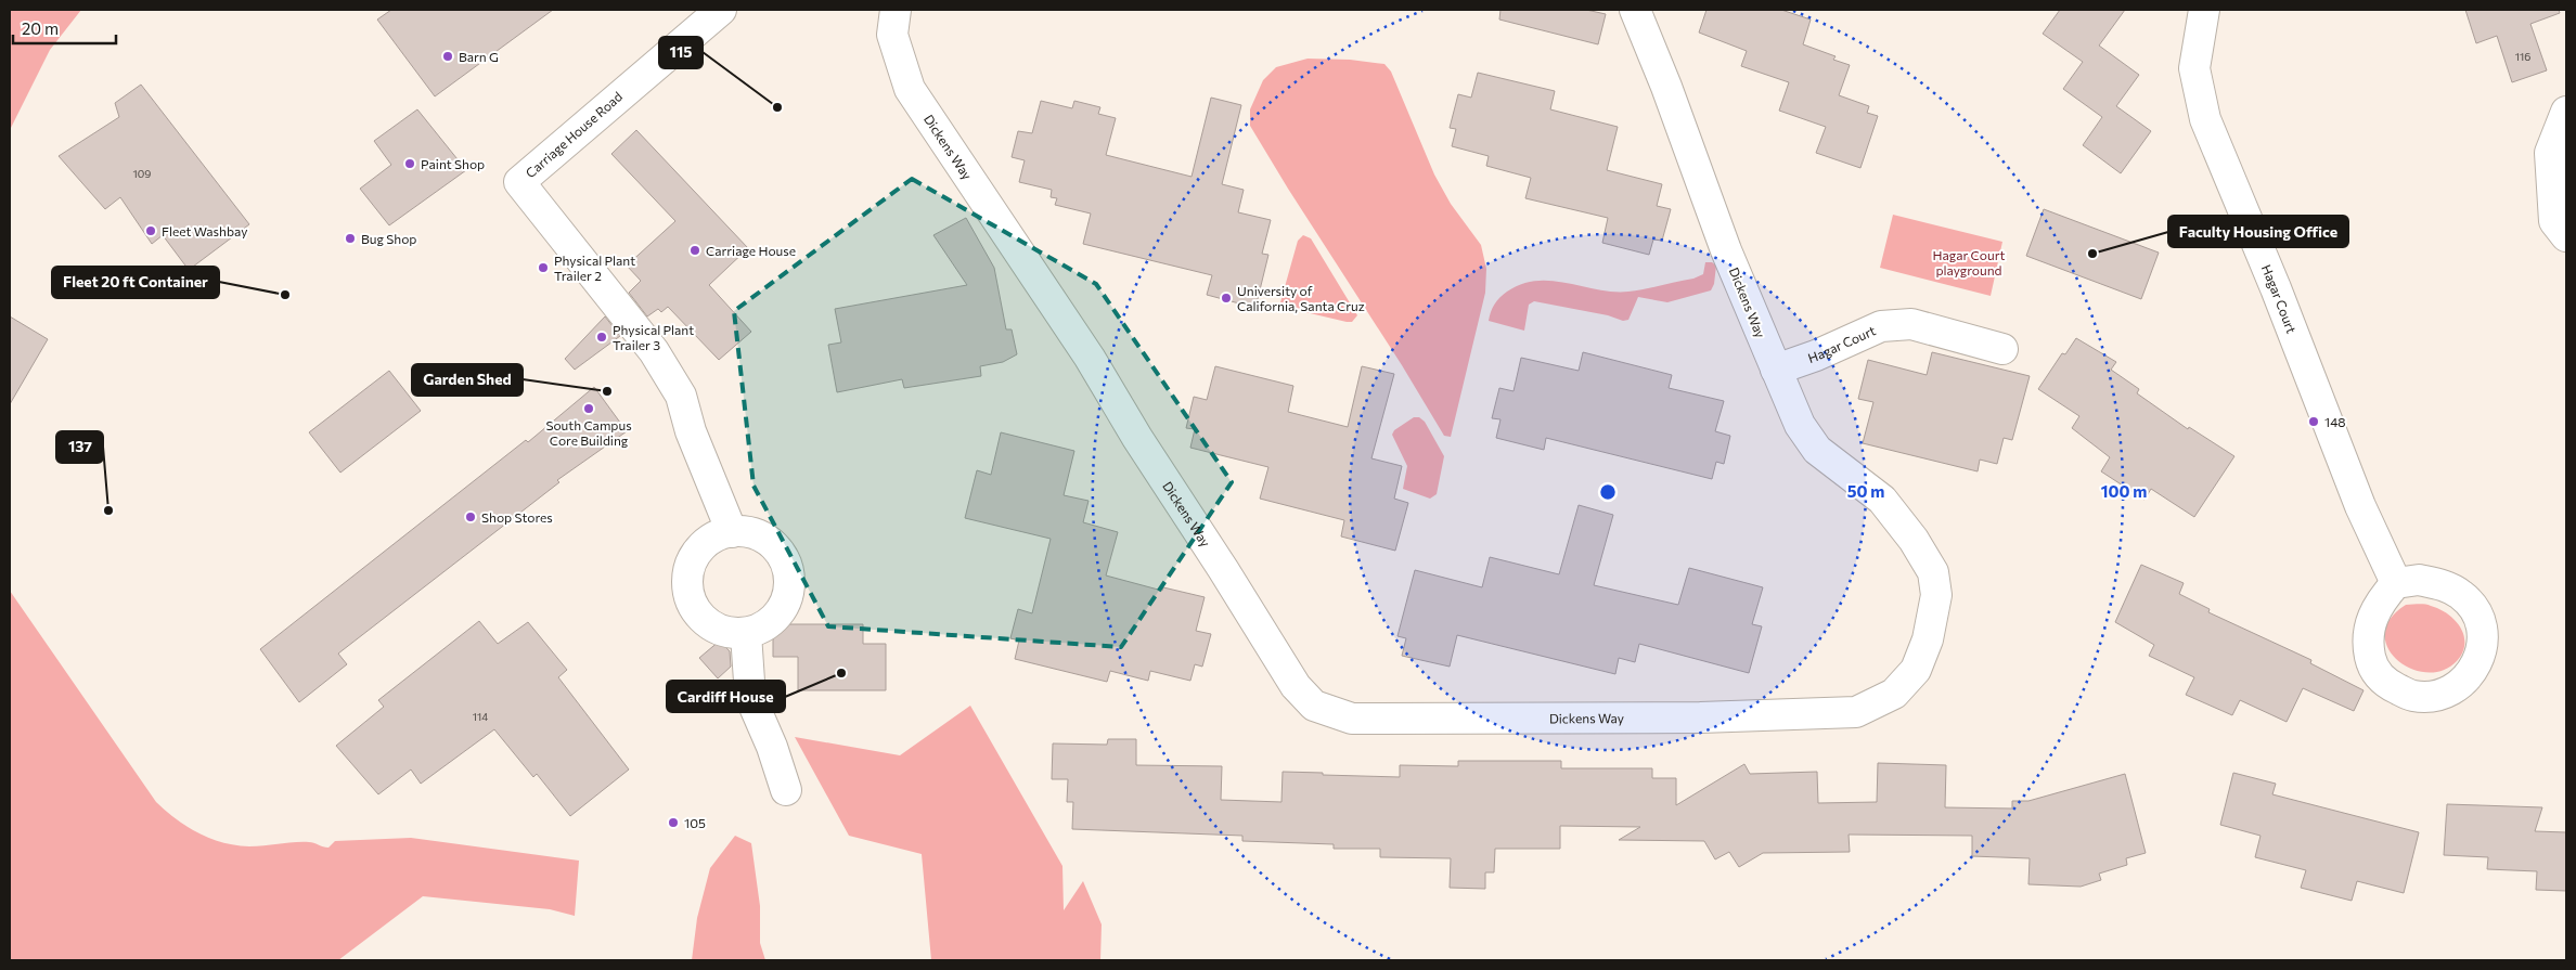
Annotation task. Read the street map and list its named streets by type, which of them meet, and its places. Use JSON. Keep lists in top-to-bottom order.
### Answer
{
  "streets": {
    "street": ["Carriage House Road", "Dickens Way", "Hagar Court"]
  },
  "crossings": [
    ["Dickens Way", "Hagar Court"]
  ],
  "parks": ["Hagar Court playground"],
  "places": [
    "Barn G",
    "115",
    "Paint Shop",
    "Fleet Washbay",
    "Bug Shop",
    "Carriage House",
    "Faculty Housing Office",
    "Physical Plant Trailer 2",
    "Fleet 20 ft Container",
    "University of California, Santa Cruz",
    "Physical Plant Trailer 3",
    "Garden Shed",
    "South Campus Core Building",
    "148",
    "137",
    "Shop Stores",
    "Cardiff House",
    "105"
  ],
  "house_numbers": ["116", "109", "114"],
  "scale_bar": "20 m",
  "rings": ["50 m", "100 m"]
}
